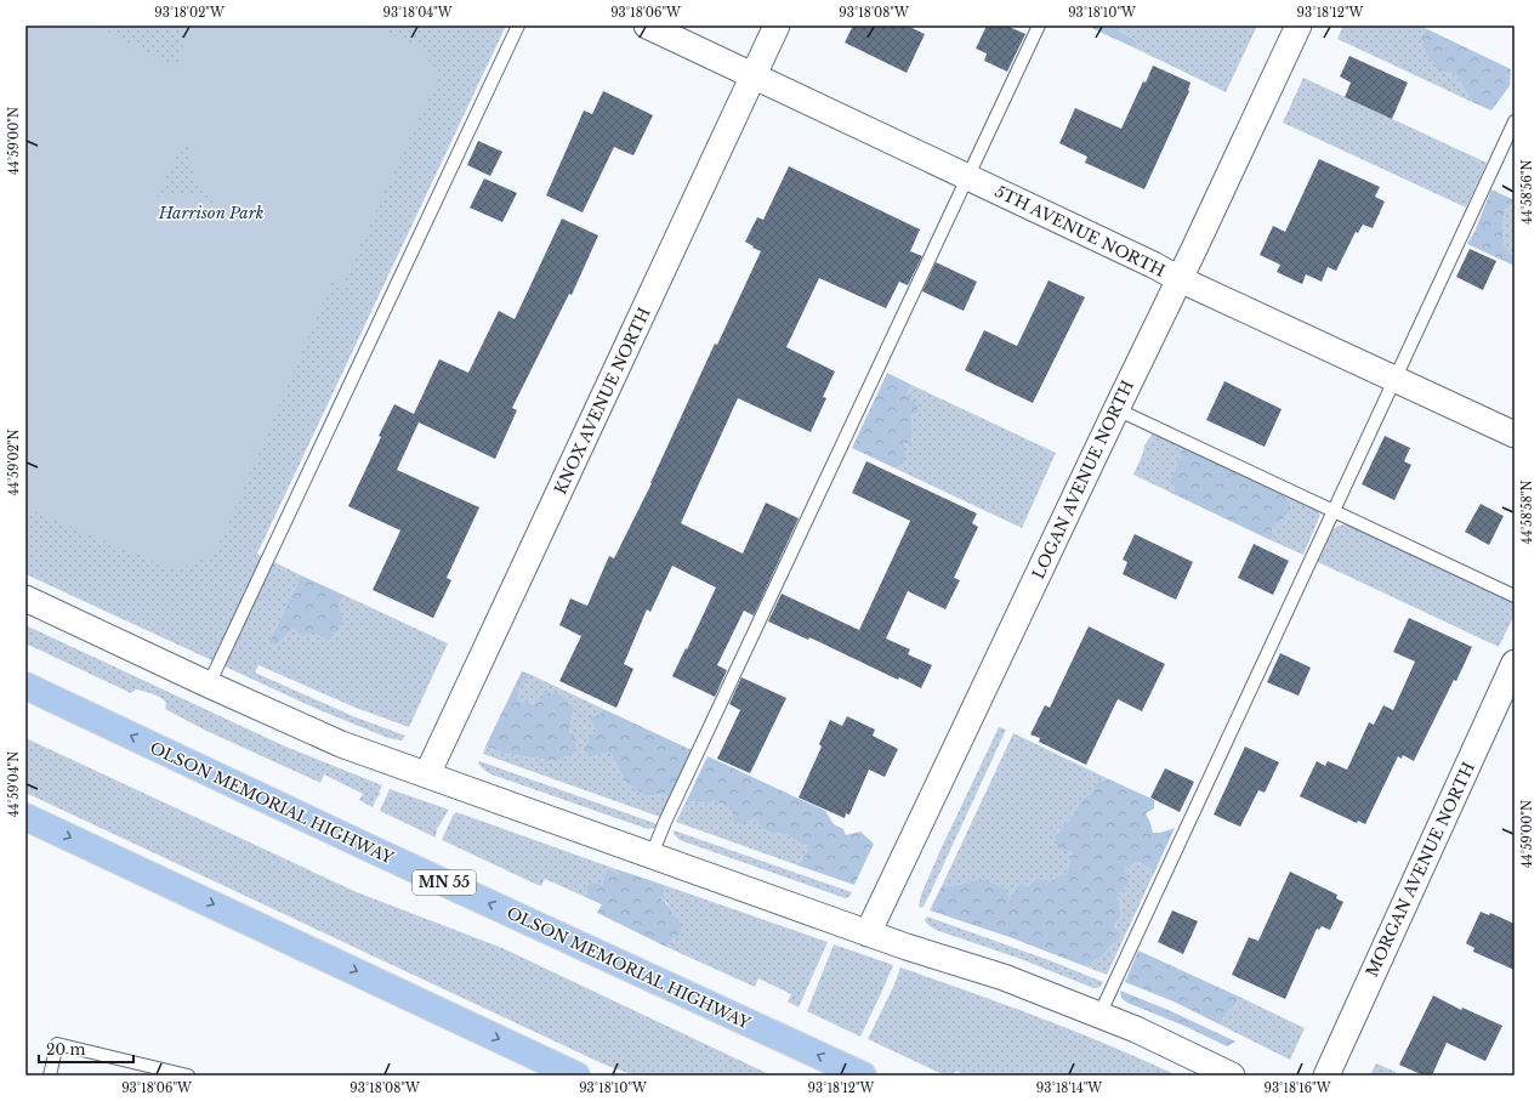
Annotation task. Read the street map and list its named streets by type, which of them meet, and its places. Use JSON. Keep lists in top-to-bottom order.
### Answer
{
  "streets": {
    "main road": ["OLSON MEMORIAL HIGHWAY", "MN 55"],
    "street": [
      "5TH AVENUE NORTH",
      "KNOX AVENUE NORTH",
      "LOGAN AVENUE NORTH",
      "MORGAN AVENUE NORTH"
    ]
  },
  "crossings": [
    ["5TH AVENUE NORTH", "KNOX AVENUE NORTH"],
    ["5TH AVENUE NORTH", "LOGAN AVENUE NORTH"]
  ],
  "parks": ["Harrison Park"],
  "scale_bar": "20 m",
  "coordinates": [
    "93°18'02\"W",
    "93°18'04\"W",
    "93°18'06\"W",
    "93°18'08\"W",
    "93°18'10\"W",
    "93°18'12\"W",
    "44°59'00\"N",
    "44°58'56\"N",
    "44°59'02\"N",
    "44°58'58\"N",
    "44°59'04\"N",
    "93°18'14\"W",
    "93°18'16\"W"
  ]
}
